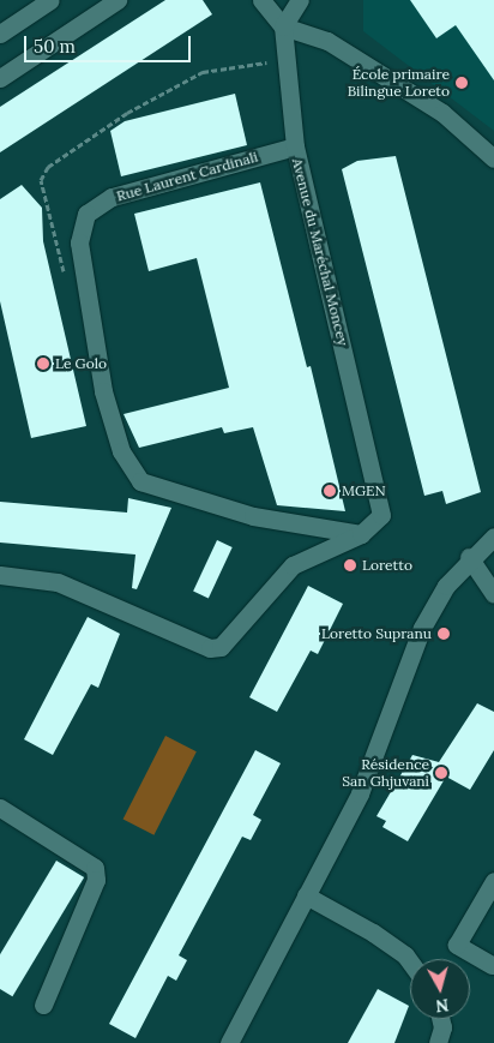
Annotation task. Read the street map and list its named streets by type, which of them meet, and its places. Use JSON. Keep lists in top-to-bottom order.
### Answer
{
  "streets": {
    "street": ["Rue Laurent Cardinali", "Avenue du Maréchal Moncey"]
  },
  "crossings": [
    ["Rue Laurent Cardinali", "Avenue du Maréchal Moncey"]
  ],
  "places": [
    "École primaire Bilingue Loreto",
    "Le Golo",
    "MGEN",
    "Loretto",
    "Loretto Supranu",
    "Résidence San Ghjuvani"
  ],
  "scale_bar": "50 m",
  "north": "bottom"
}
